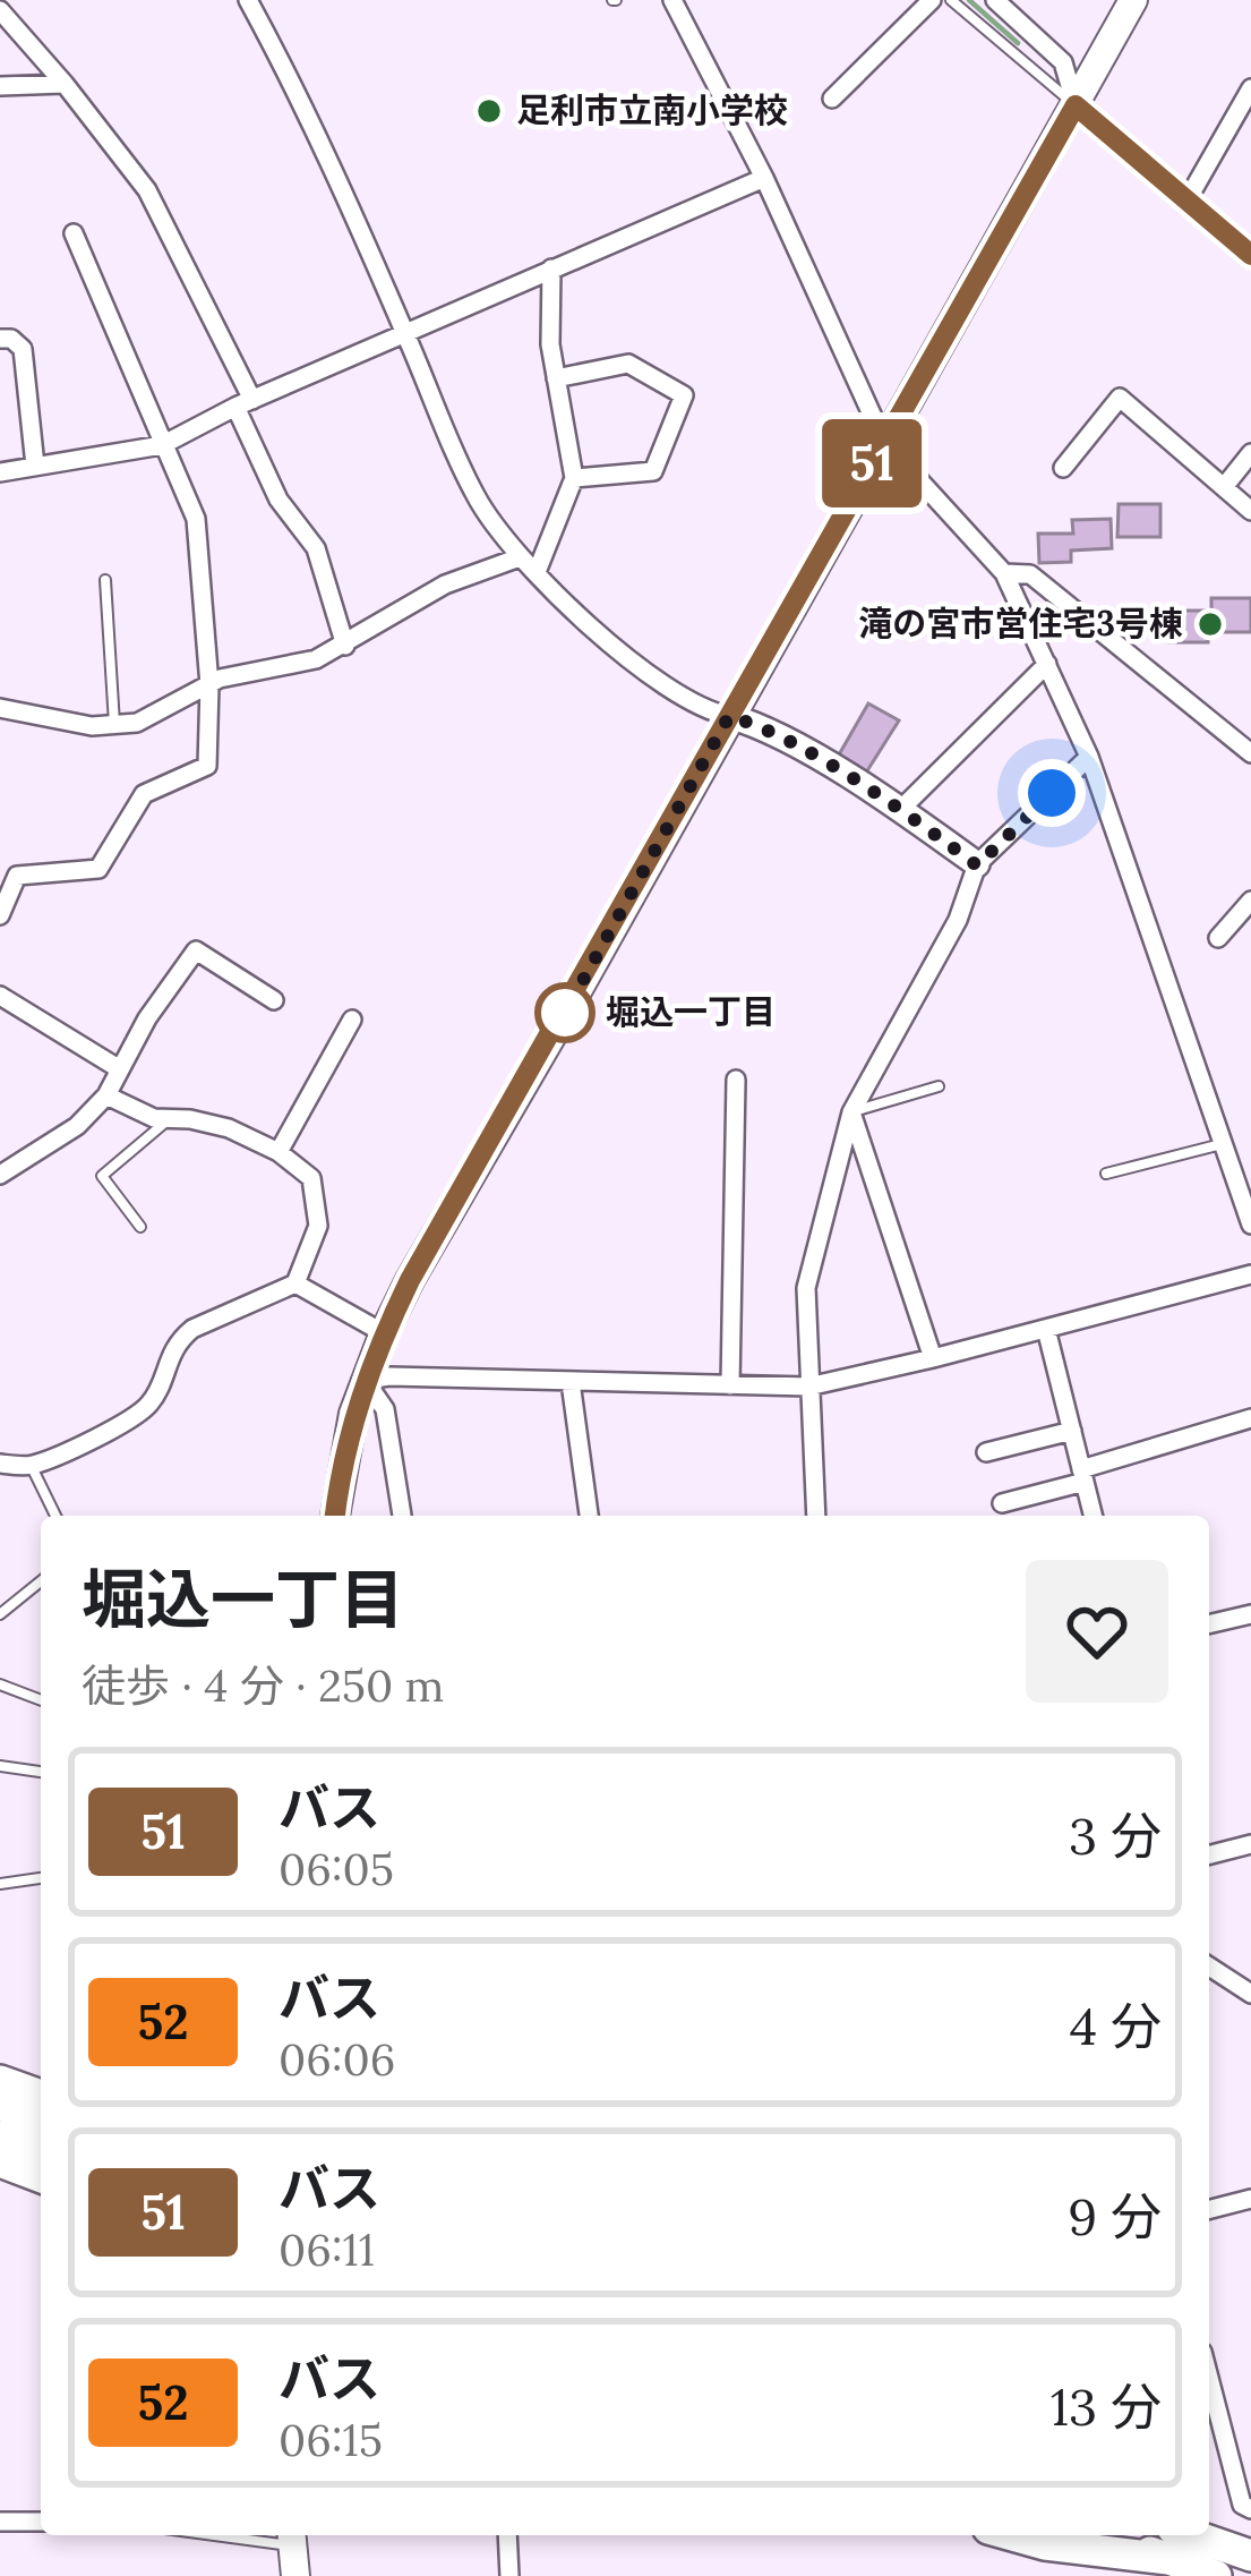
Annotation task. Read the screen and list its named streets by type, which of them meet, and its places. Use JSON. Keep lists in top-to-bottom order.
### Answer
{
  "places": ["足利市立南小学校", "滝の宮市営住宅3号棟", "堀込一丁目"],
  "lines": ["bus line 51"],
  "page": {
    "on_map": "51",
    "heading": ["堀込一丁目", "徒歩 · 4 分 · 250 m"],
    "list": [
      {
        "mark": "51",
        "name": "バス",
        "note": "06:05",
        "value": "3 分"
      },
      {
        "mark": "52",
        "name": "バス",
        "note": "06:06",
        "value": "4 分"
      },
      {
        "mark": "51",
        "name": "バス",
        "note": "06:11",
        "value": "9 分"
      },
      {
        "mark": "52",
        "name": "バス",
        "note": "06:15",
        "value": "13 分"
      }
    ]
  }
}
